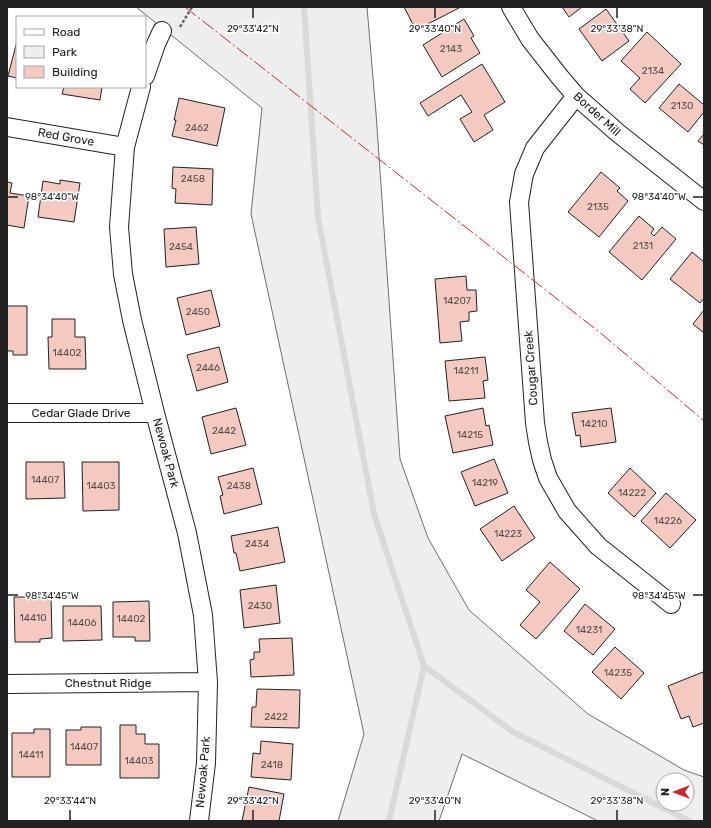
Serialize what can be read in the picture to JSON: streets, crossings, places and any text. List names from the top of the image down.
{
  "streets": {
    "street": [
      "Border Mill",
      "Red Grove",
      "Cougar Creek",
      "Cedar Glade Drive",
      "Newoak Park",
      "Chestnut Ridge"
    ]
  },
  "crossings": [
    ["Border Mill", "Cougar Creek"],
    ["Red Grove", "Newoak Park"],
    ["Cedar Glade Drive", "Newoak Park"],
    ["Newoak Park", "Chestnut Ridge"]
  ],
  "house_numbers": [
    "2143",
    "2134",
    "2130",
    "2462",
    "2458",
    "2135",
    "2131",
    "2454",
    "14207",
    "2450",
    "14402",
    "2446",
    "14211",
    "14210",
    "2442",
    "14215",
    "14407",
    "14219",
    "14403",
    "2438",
    "14222",
    "14226",
    "14223",
    "2434",
    "2430",
    "14410",
    "14402",
    "14406",
    "14231",
    "14235",
    "2422",
    "14407",
    "14411",
    "14403",
    "2418"
  ],
  "legend": ["Road", "Park", "Building"],
  "north": "left",
  "coordinates": [
    "29°33'42\"N",
    "29°33'40\"N",
    "29°33'38\"N",
    "98°34'40\"W",
    "98°34'45\"W",
    "29°33'44\"N"
  ]
}
